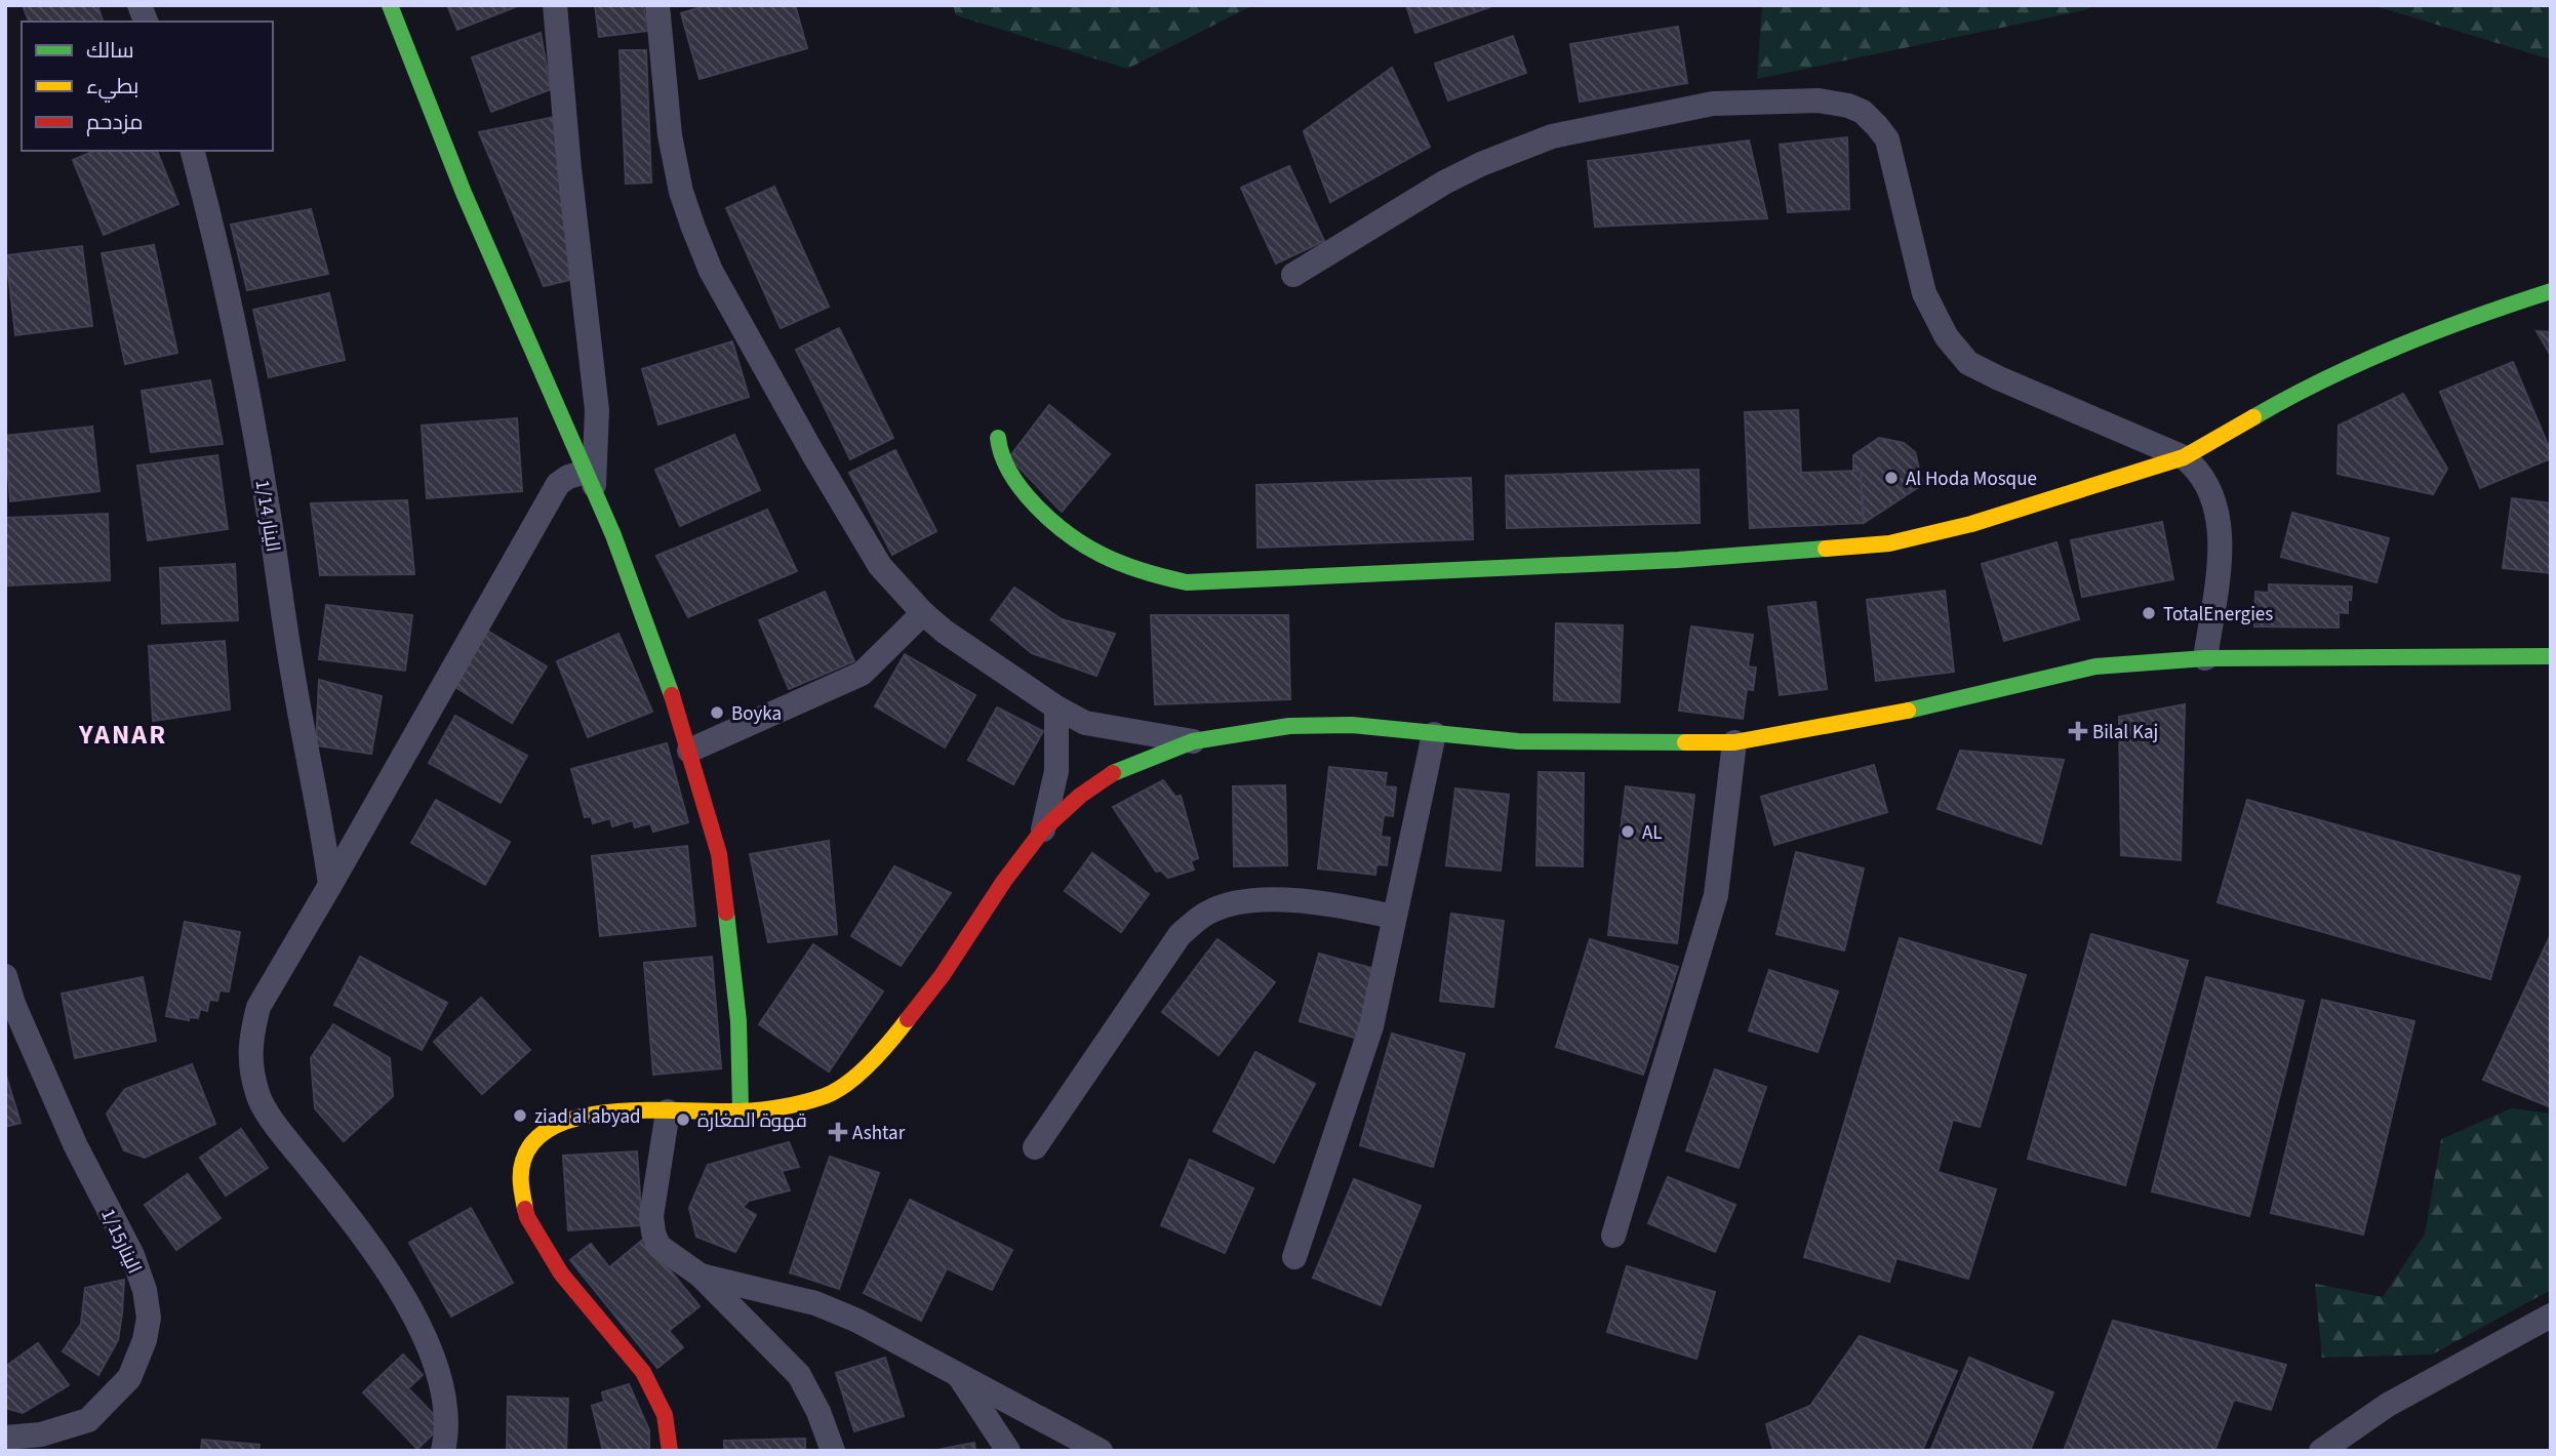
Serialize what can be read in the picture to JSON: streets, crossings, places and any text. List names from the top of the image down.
{
  "streets": {
    "street": ["الينار 1/14", "الينار1/15"]
  },
  "districts": ["YANAR"],
  "places": {
    "other": [
      "Al Hoda Mosque",
      "TotalEnergies",
      "Boyka",
      "AL",
      "ziad al abyad",
      "قهوة المغارة"
    ],
    "health": ["Bilal Kaj", "Ashtar"]
  },
  "legend": ["سالك", "بطيء", "مزدحم"]
}
